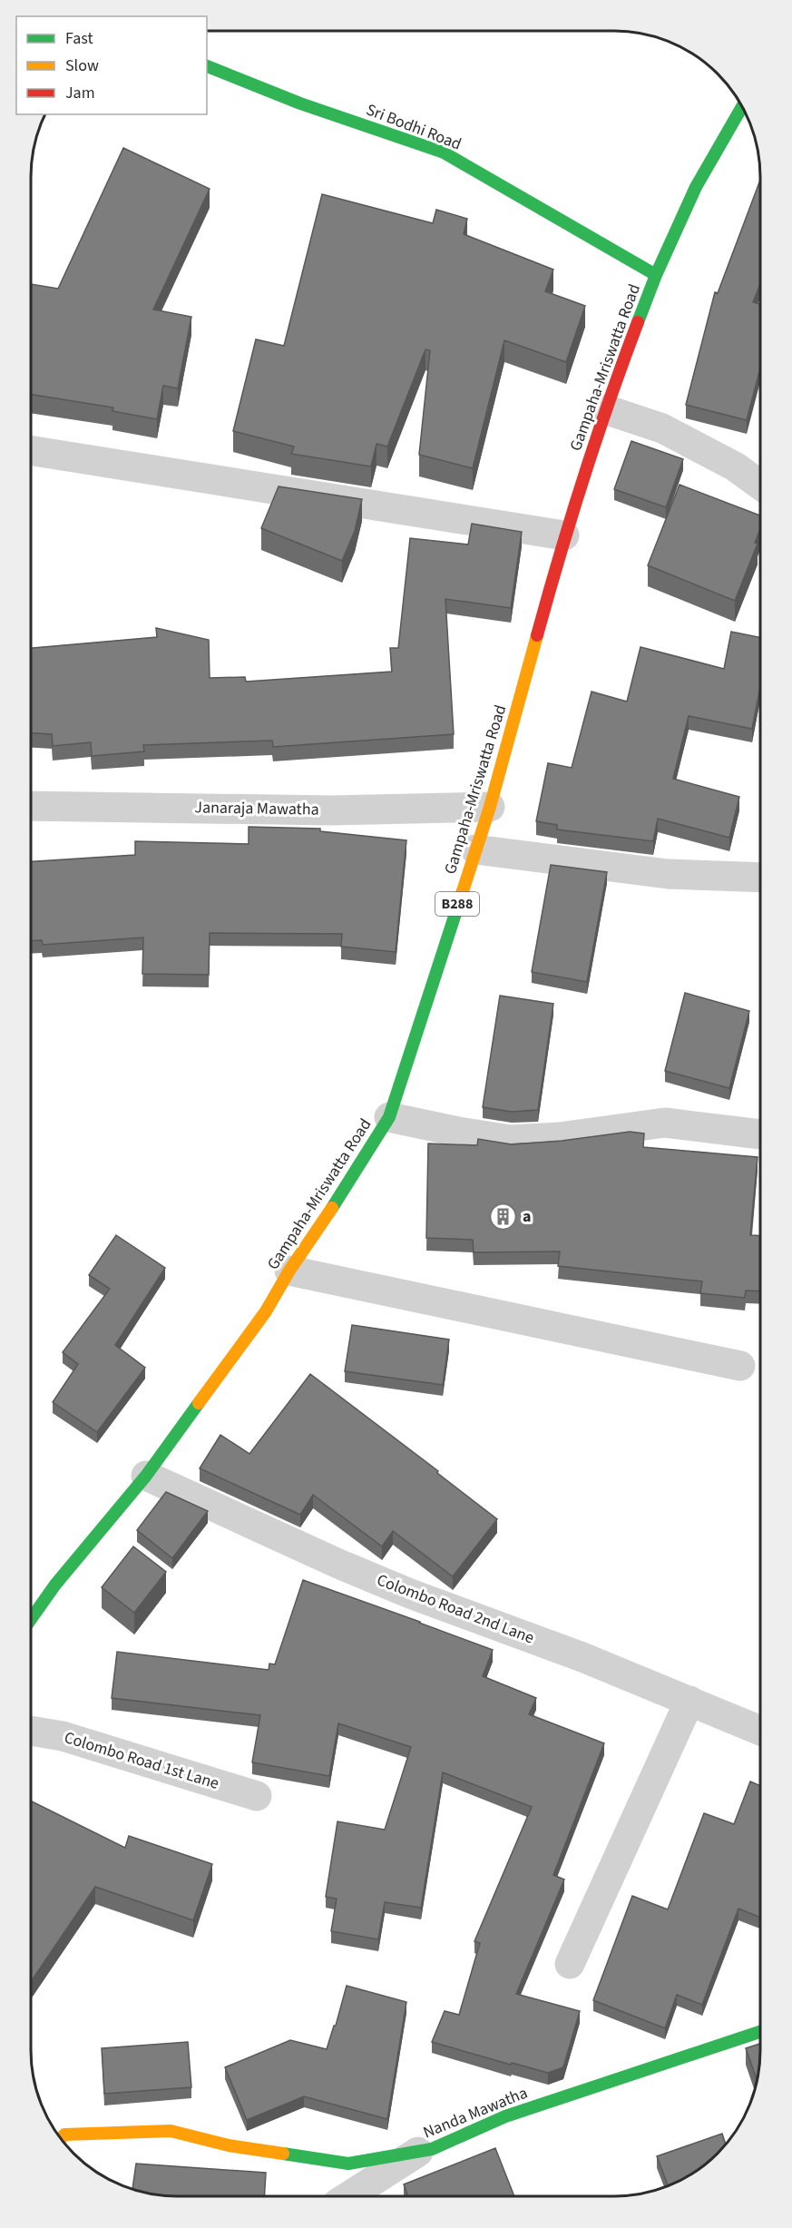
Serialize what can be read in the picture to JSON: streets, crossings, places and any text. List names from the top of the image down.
{
  "streets": {
    "main road": [
      "Sri Bodhi Road",
      "Gampaha-Mriswatta Road",
      "B288",
      "Nanda Mawatha"
    ],
    "street": ["Janaraja Mawatha", "Colombo Road 2nd Lane", "Colombo Road 1st Lane"]
  },
  "crossings": [
    ["Sri Bodhi Road", "Gampaha-Mriswatta Road"],
    ["Gampaha-Mriswatta Road", "Janaraja Mawatha"],
    ["Gampaha-Mriswatta Road", "Colombo Road 2nd Lane"]
  ],
  "places": {
    "building": ["a"]
  },
  "legend": ["Fast", "Slow", "Jam"]
}
